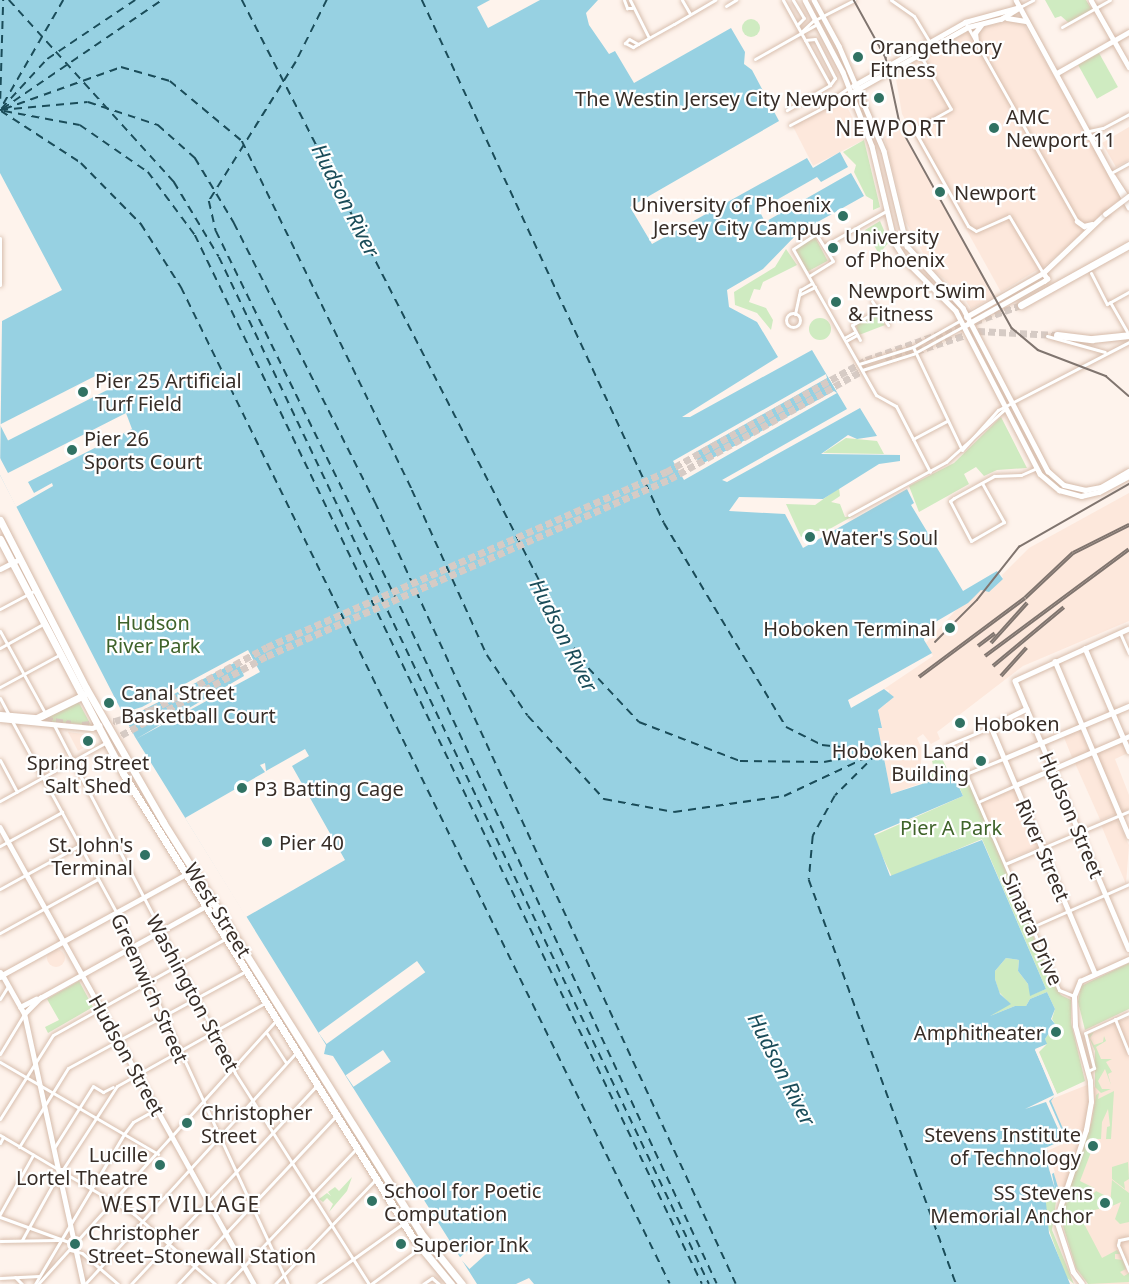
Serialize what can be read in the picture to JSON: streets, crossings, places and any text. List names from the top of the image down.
{
  "streets": {
    "highway": ["West Street"],
    "street": [
      "Hudson Street",
      "River Street",
      "Sinatra Drive",
      "Greenwich Street",
      "Washington Street"
    ]
  },
  "crossings": [
    ["River Street", "Sinatra Drive"]
  ],
  "districts": ["NEWPORT", "WEST VILLAGE"],
  "water": ["Hudson River"],
  "parks": ["Hudson River Park", "Pier A Park"],
  "places": [
    "Orangetheory Fitness",
    "The Westin Jersey City Newport",
    "AMC Newport 11",
    "Newport",
    "University of Phoenix Jersey City Campus",
    "University of Phoenix",
    "Newport Swim & Fitness",
    "Pier 25 Artificial Turf Field",
    "Pier 26 Sports Court",
    "Water's Soul",
    "Hoboken Terminal",
    "Canal Street Basketball Court",
    "Hoboken",
    "Spring Street Salt Shed",
    "Hoboken Land Building",
    "P3 Batting Cage",
    "Pier 40",
    "St. John's Terminal",
    "Amphitheater",
    "Christopher Street",
    "Stevens Institute of Technology",
    "Lucille Lortel Theatre",
    "School for Poetic Computation",
    "SS Stevens Memorial Anchor",
    "Christopher Street–Stonewall Station",
    "Superior Ink"
  ]
}
